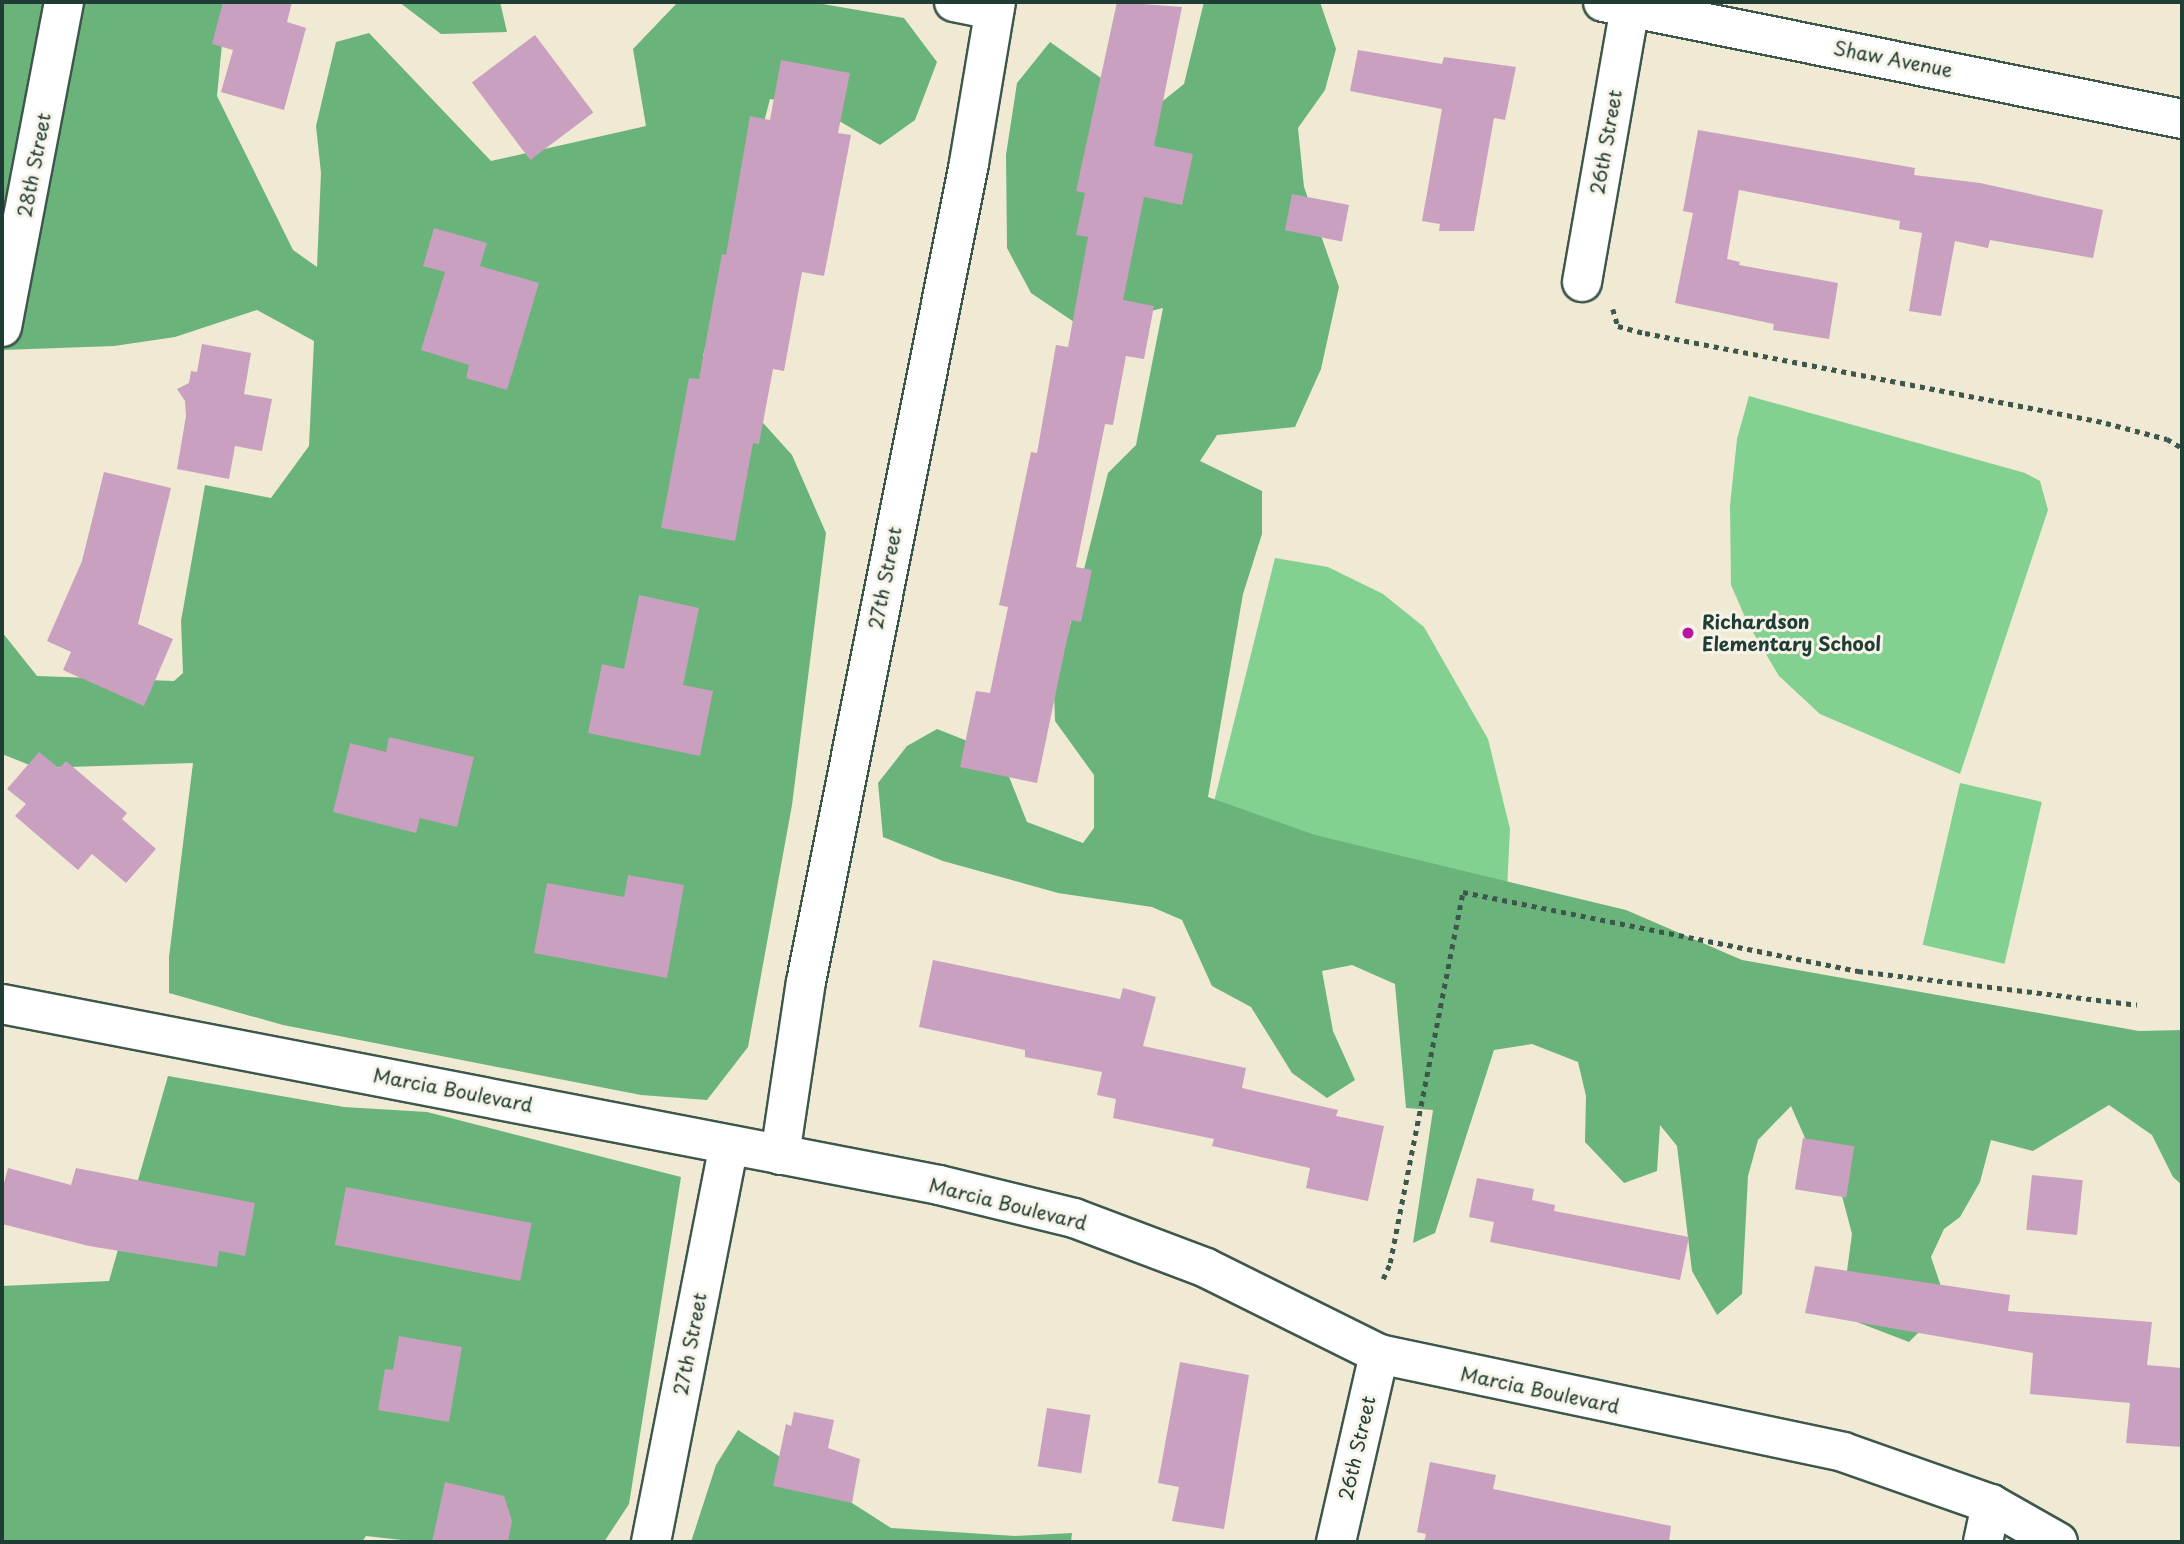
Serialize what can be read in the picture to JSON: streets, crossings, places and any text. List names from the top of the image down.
{
  "streets": {
    "street": [
      "Shaw Avenue",
      "26th Street",
      "28th Street",
      "27th Street",
      "Marcia Boulevard"
    ]
  },
  "crossings": [
    ["Shaw Avenue", "26th Street"],
    ["26th Street", "Marcia Boulevard"],
    ["27th Street", "Marcia Boulevard"]
  ],
  "places": ["Richardson Elementary School"]
}
